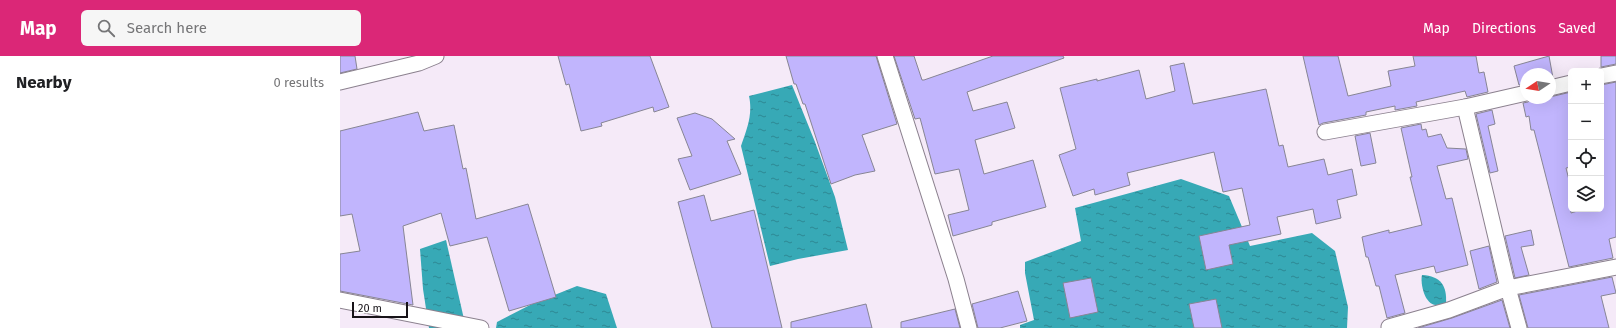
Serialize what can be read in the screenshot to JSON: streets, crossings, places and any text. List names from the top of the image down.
{
  "scale_bar": "20 m",
  "north": "left",
  "page": {
    "header": "Map",
    "search": "Search here",
    "nav": ["Map", "Directions", "Saved"],
    "heading": ["Nearby", "0 results"],
    "map_buttons": ["+", "−"],
    "scale": "20 m"
  }
}
